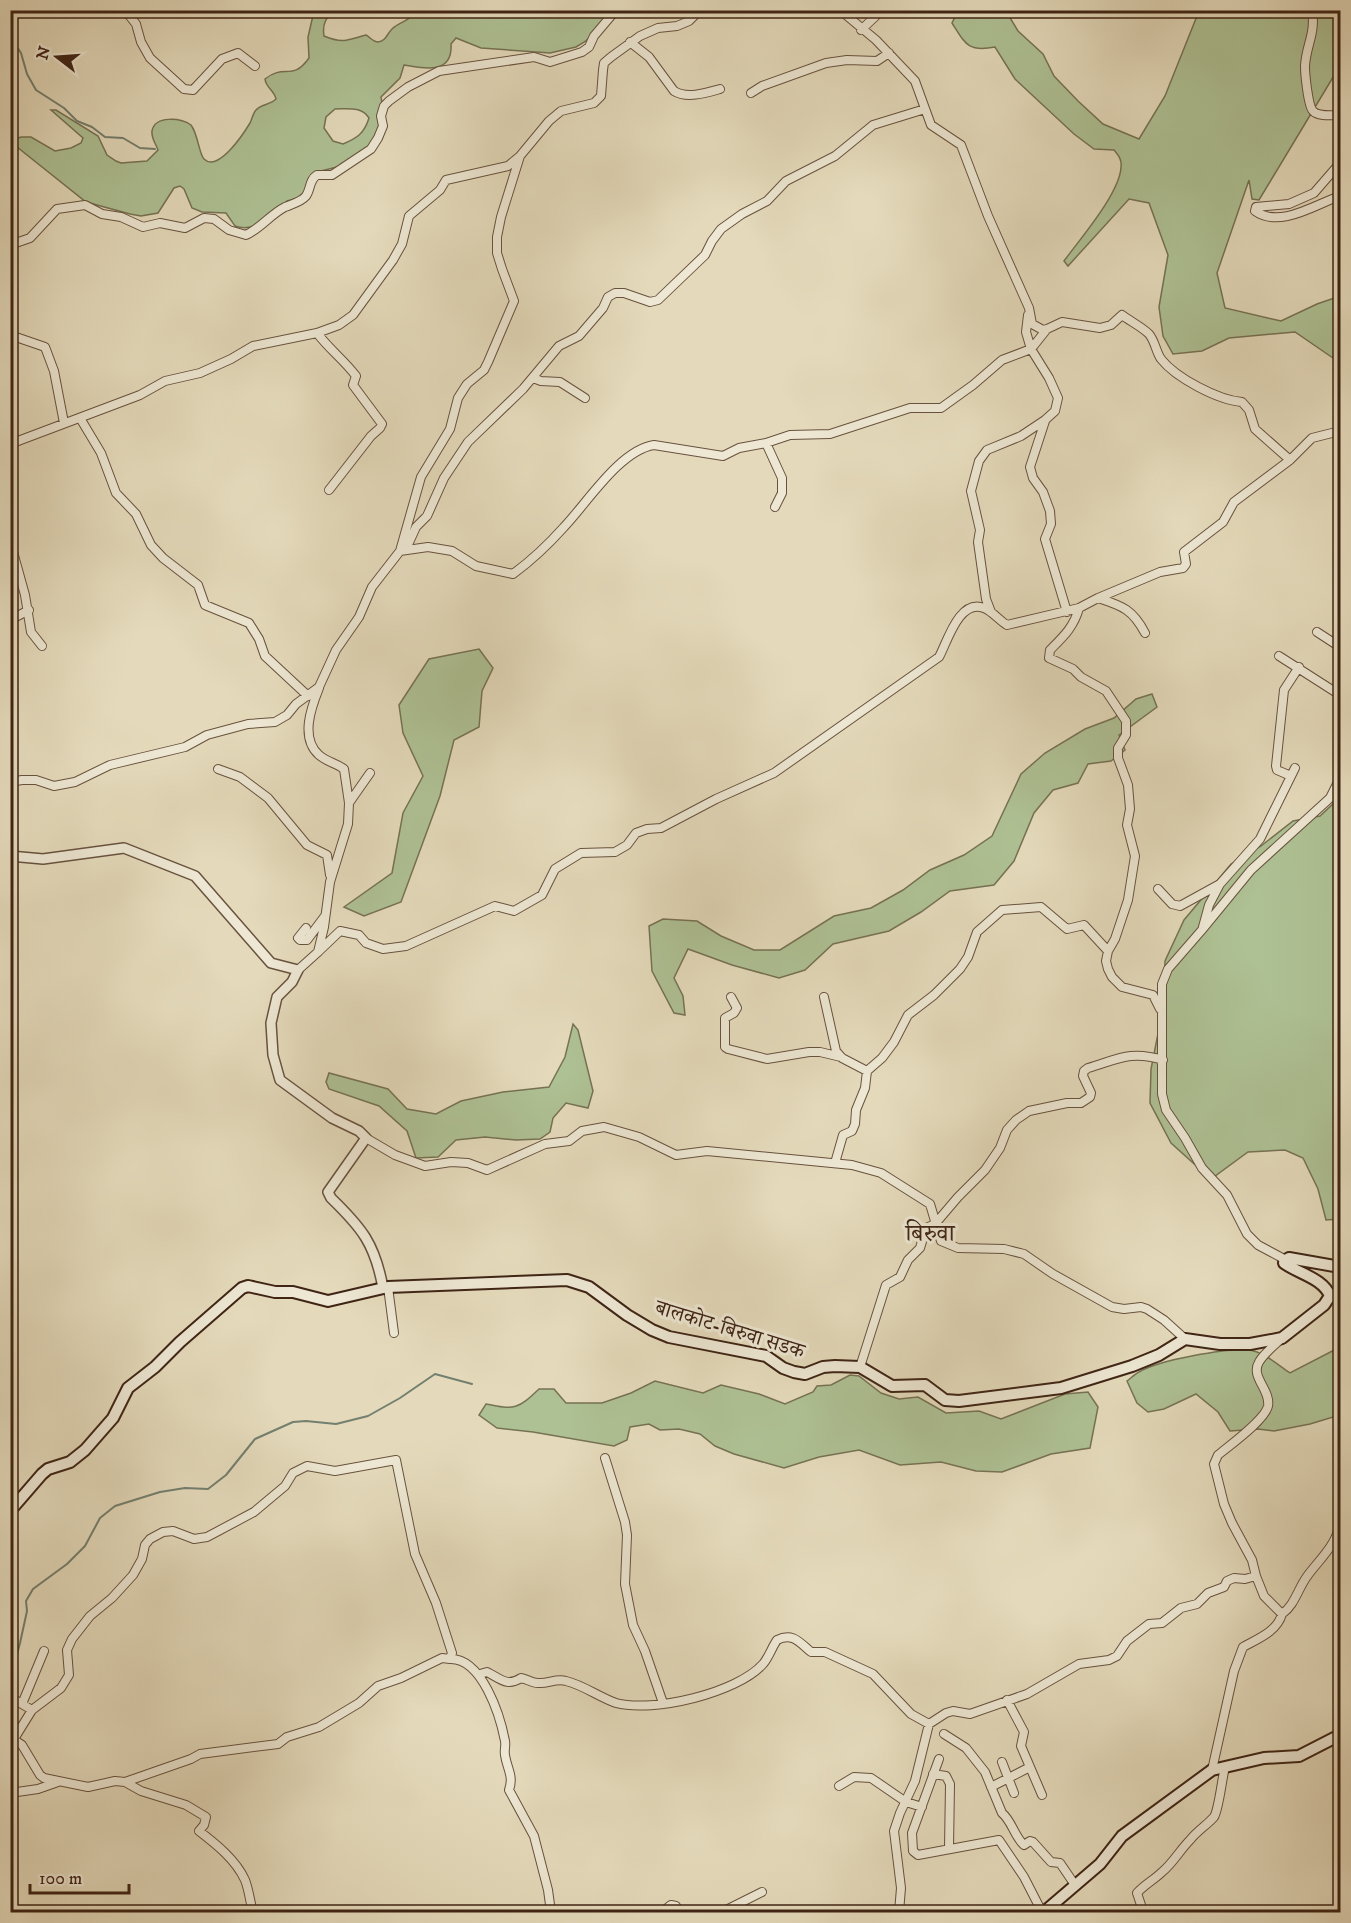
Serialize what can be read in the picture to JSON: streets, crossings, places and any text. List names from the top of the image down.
{
  "streets": {
    "main road": ["बालकोट-बिरुवा सडक"]
  },
  "districts": ["बिरुवा"],
  "scale_bar": "100 m",
  "north": "left"
}
